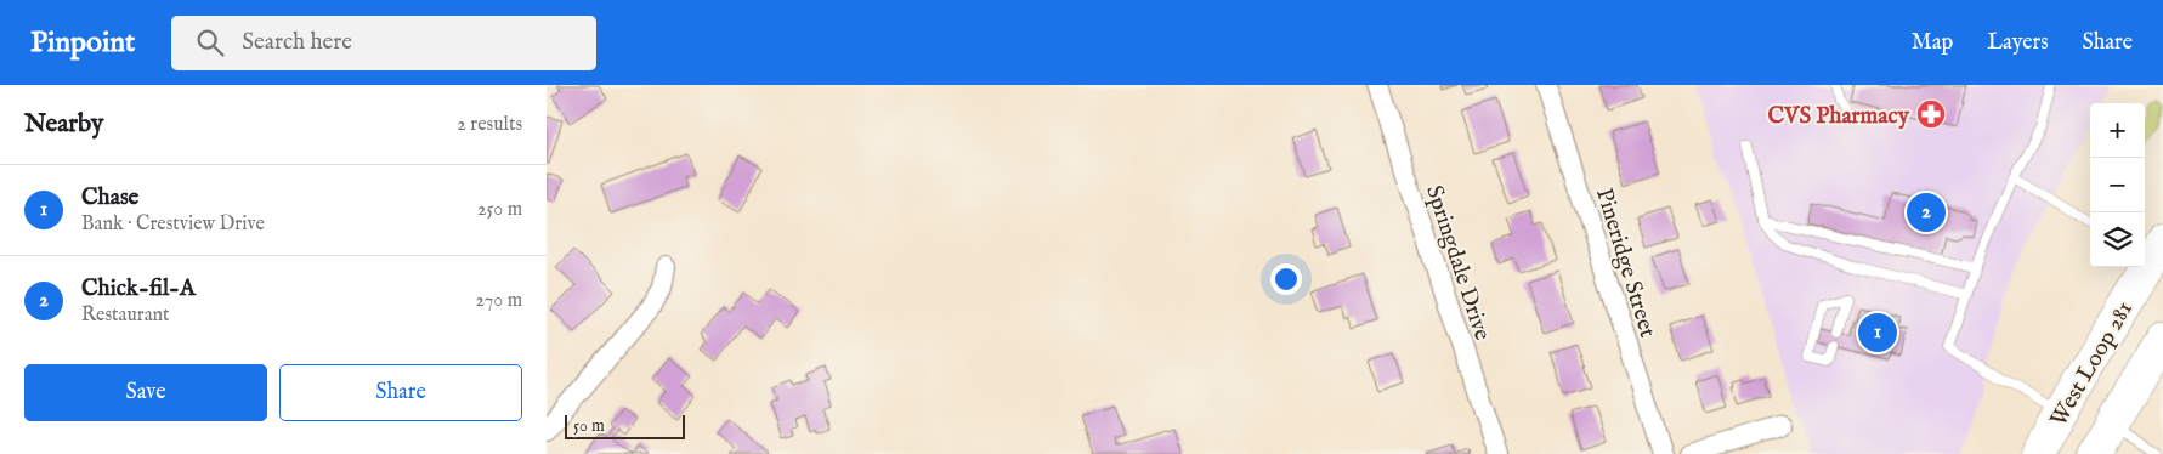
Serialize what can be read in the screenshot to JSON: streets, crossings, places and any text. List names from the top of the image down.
{
  "streets": {
    "highway": ["West Loop 281"],
    "street": ["Springdale Drive", "Pineridge Street"]
  },
  "places": {
    "pharmacy": ["CVS Pharmacy"]
  },
  "scale_bar": "50 m",
  "page": {
    "header": "Pinpoint",
    "search": "Search here",
    "nav": ["Map", "Layers", "Share"],
    "heading": ["Nearby", "2 results"],
    "map_buttons": ["+", "−"],
    "list": [
      {
        "mark": "1",
        "name": "Chase",
        "note": "Bank · Crestview Drive",
        "value": "250 m"
      },
      {
        "mark": "2",
        "name": "Chick-fil-A",
        "note": "Restaurant",
        "value": "270 m"
      }
    ],
    "pins": ["2", "1"],
    "buttons": ["Save", "Share"],
    "scale": "50 m"
  }
}
